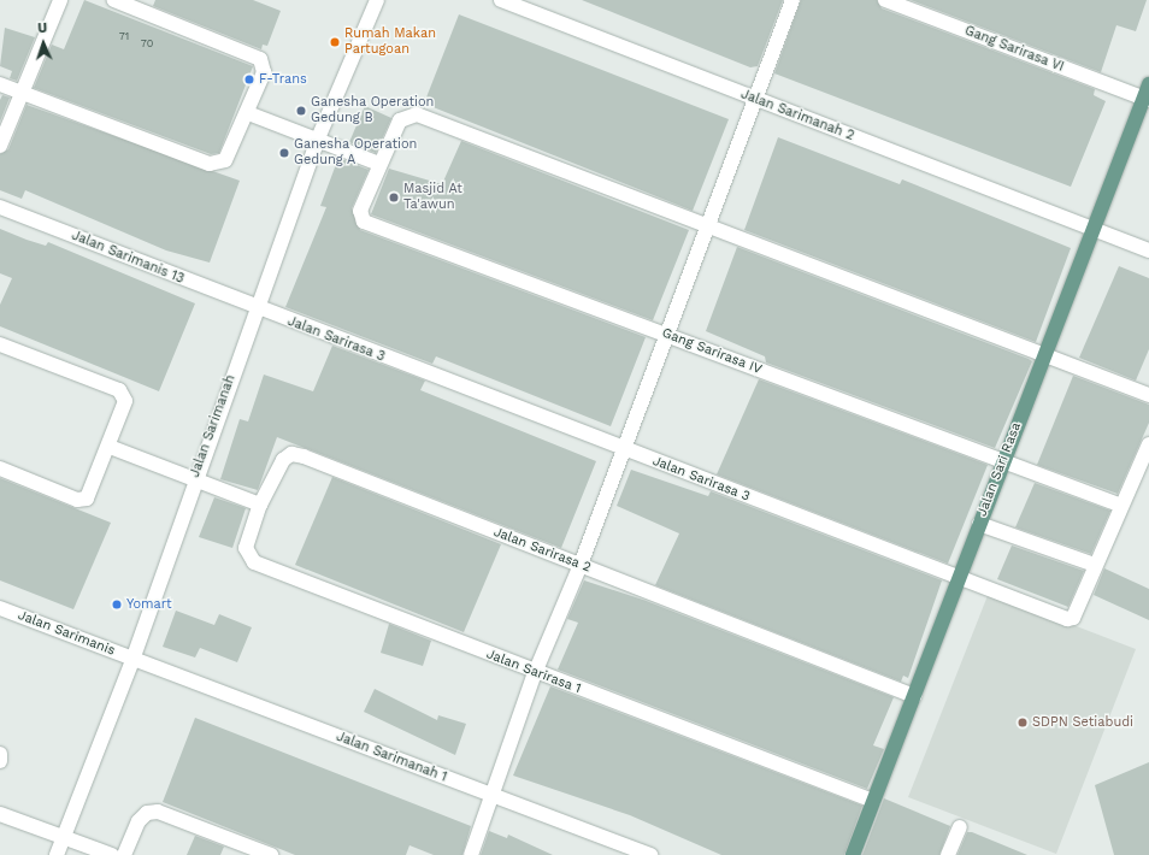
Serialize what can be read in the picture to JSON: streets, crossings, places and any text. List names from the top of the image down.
{
  "streets": {
    "main road": ["Jalan Sari Rasa"],
    "street": [
      "Gang Sarirasa VI",
      "Jalan Sarimanah 2",
      "Jalan Sarimanis 13",
      "Jalan Sarirasa 3",
      "Gang Sarirasa IV",
      "Jalan Sarimanah",
      "Jalan Sarirasa 2",
      "Jalan Sarimanis",
      "Jalan Sarirasa 1",
      "Jalan Sarimanah 1"
    ]
  },
  "crossings": [
    ["Gang Sarirasa VI", "Jalan Sari Rasa"],
    ["Jalan Sarimanah 2", "Jalan Sari Rasa"],
    ["Jalan Sarimanis 13", "Jalan Sarirasa 3"],
    ["Jalan Sarimanis 13", "Jalan Sarimanah"],
    ["Jalan Sarirasa 3", "Gang Sarirasa IV"],
    ["Jalan Sarirasa 3", "Jalan Sarimanah"],
    ["Jalan Sarirasa 3", "Jalan Sari Rasa"],
    ["Gang Sarirasa IV", "Jalan Sari Rasa"],
    ["Jalan Sarimanah", "Jalan Sarimanis"],
    ["Jalan Sarimanah", "Jalan Sarimanah 1"],
    ["Jalan Sari Rasa", "Jalan Sarirasa 2"],
    ["Jalan Sari Rasa", "Jalan Sarirasa 1"],
    ["Jalan Sarirasa 2", "Jalan Sarirasa 1"],
    ["Jalan Sarimanis", "Jalan Sarimanah 1"]
  ],
  "places": [
    "Rumah Makan Partugoan",
    "F-Trans",
    "Ganesha Operation Gedung B",
    "Ganesha Operation Gedung A",
    "Masjid At Ta'awun",
    "Yomart",
    "SDPN Setiabudi"
  ],
  "house_numbers": ["71", "70"],
  "north": "top"
}
